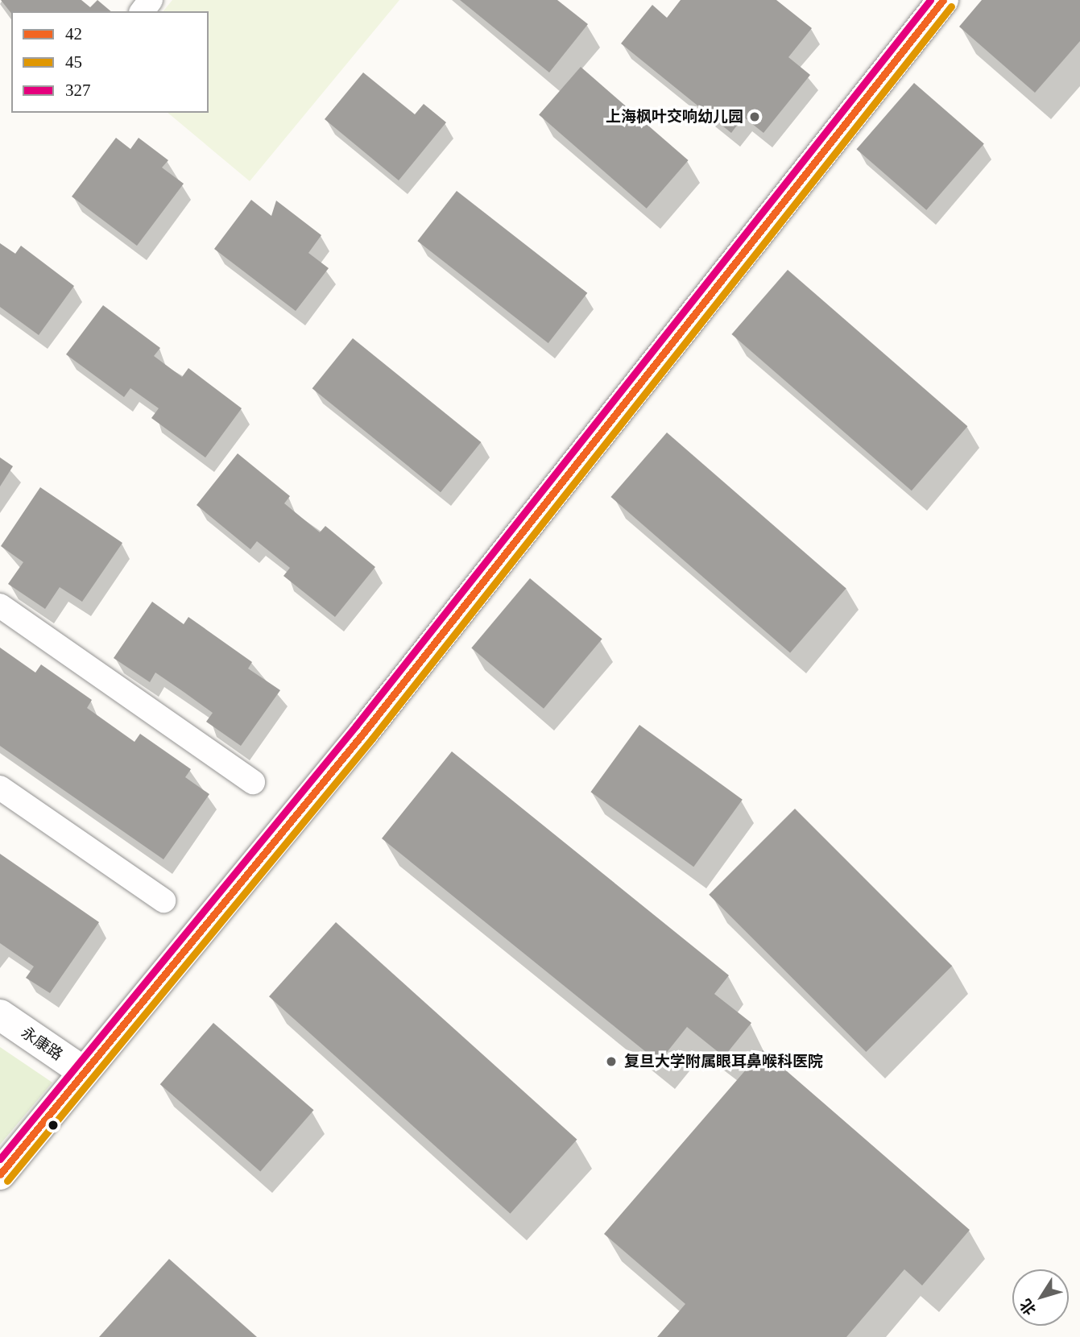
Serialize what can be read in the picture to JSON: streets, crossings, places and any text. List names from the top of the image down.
{
  "streets": {
    "street": ["永康路"]
  },
  "places": ["上海枫叶交响幼儿园", "复旦大学附属眼耳鼻喉科医院"],
  "lines": ["transit line 42", "transit line 327", "transit line 45"],
  "legend": ["42", "45", "327"],
  "north": "bottom left"
}
